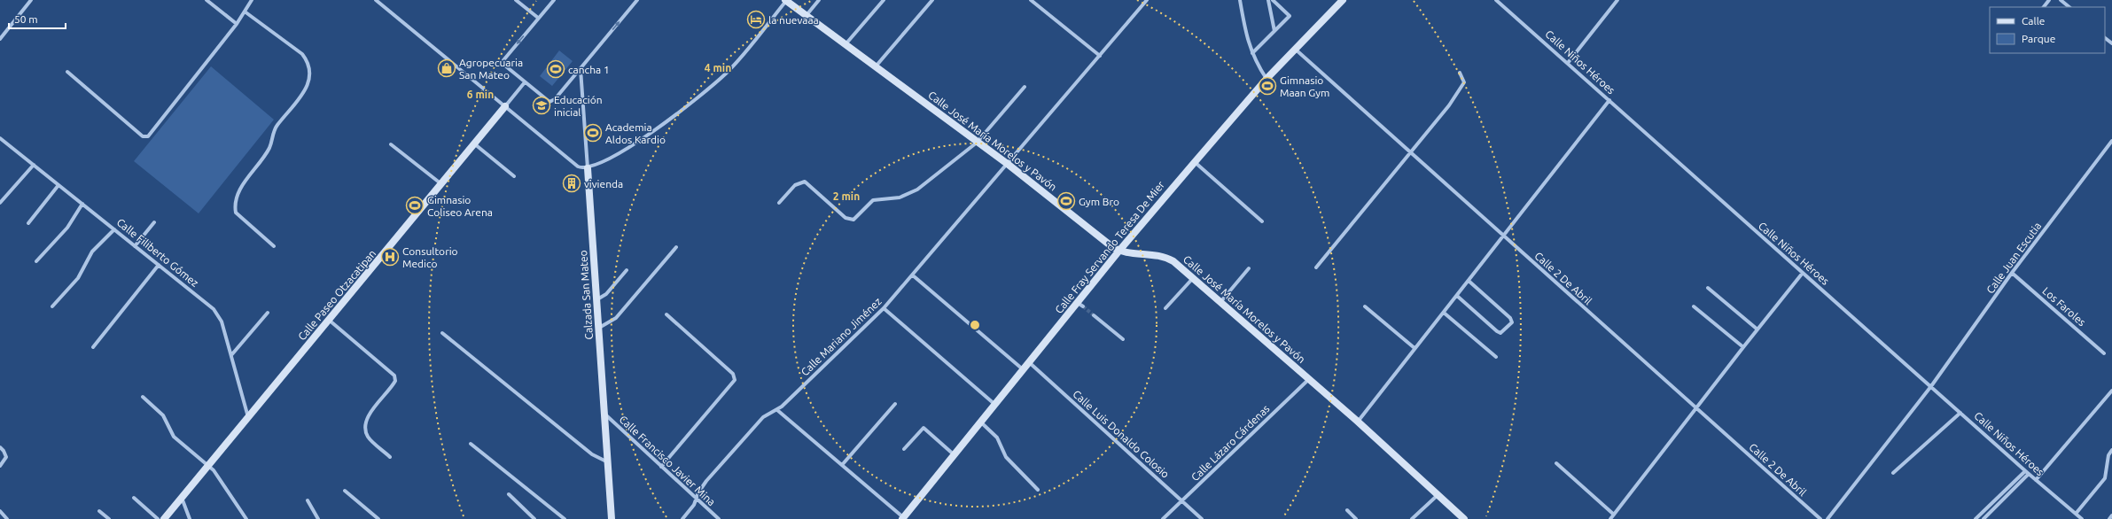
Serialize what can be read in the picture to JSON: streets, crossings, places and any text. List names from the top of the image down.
{
  "streets": {
    "main road": [
      "Calle José María Morelos y Pavón",
      "Calle Fray Servando Teresa De Mier",
      "Calle Paseo Otzacatipan",
      "Calzada San Mateo"
    ],
    "street": [
      "Calle Niños Héroes",
      "Calle Filiberto Gómez",
      "Calle Juan Escutia",
      "Calle 2 De Abril",
      "Los Faroles",
      "Calle Mariano Jiménez",
      "Calle Luis Donaldo Colosio",
      "Calle Lázaro Cárdenas",
      "Calle Francisco Javier Mina"
    ]
  },
  "crossings": [
    ["Calle Niños Héroes", "Calle Juan Escutia"],
    ["Calle José María Morelos y Pavón", "Calle Fray Servando Teresa De Mier"],
    ["Calle José María Morelos y Pavón", "Calle Mariano Jiménez"],
    ["Calle José María Morelos y Pavón", "Calle Lázaro Cárdenas"],
    ["Calle Fray Servando Teresa De Mier", "Calle 2 De Abril"],
    ["Calle Fray Servando Teresa De Mier", "Calle Mariano Jiménez"],
    ["Calle Fray Servando Teresa De Mier", "Calle Luis Donaldo Colosio"],
    ["Calle Filiberto Gómez", "Calle Paseo Otzacatipan"],
    ["Calle Juan Escutia", "Los Faroles"],
    ["Calzada San Mateo", "Calle Francisco Javier Mina"],
    ["Calle Mariano Jiménez", "Calle Francisco Javier Mina"],
    ["Calle Luis Donaldo Colosio", "Calle Lázaro Cárdenas"]
  ],
  "places": {
    "hotel": ["la nuevaaa"],
    "shop": ["Agropecuaria San Mateo"],
    "sports": [
      "cancha 1",
      "Gimnasio Maan Gym",
      "Academia Aldos Kardio",
      "Gym Bro",
      "Gimnasio Coliseo Arena"
    ],
    "school or university": ["Educación inicial"],
    "building": ["vivienda"],
    "hospital": ["Consultorio Medico"]
  },
  "legend": ["Calle", "Parque"],
  "scale_bar": "50 m",
  "rings": ["4 min", "6 min", "2 min"]
}
